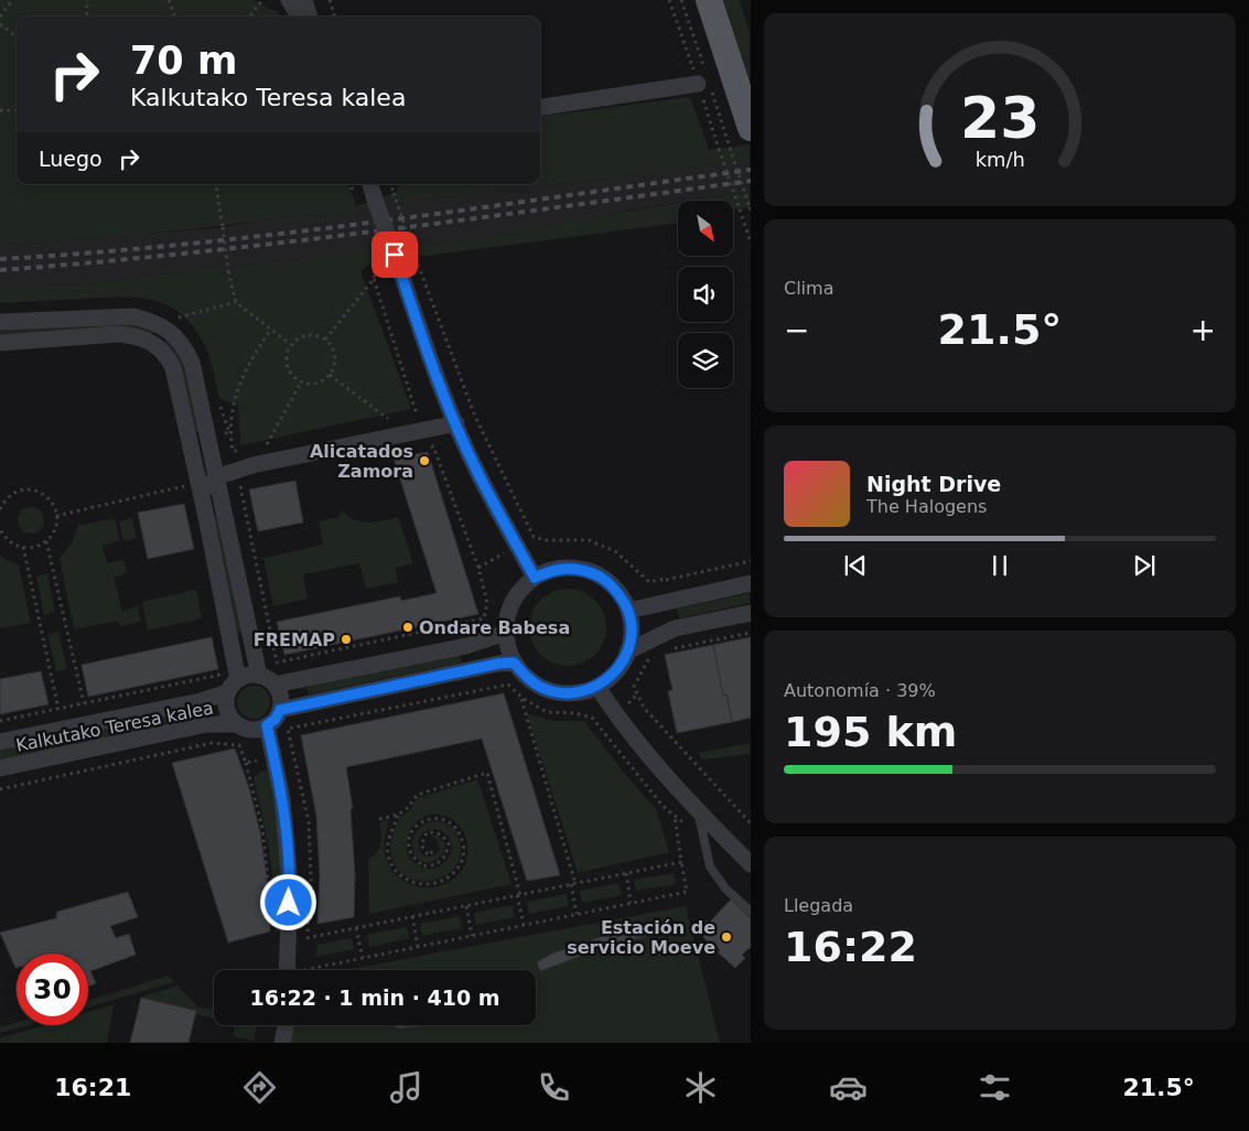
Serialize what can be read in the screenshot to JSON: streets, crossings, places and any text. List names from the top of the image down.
{
  "streets": {
    "street": ["Kalkutako Teresa kalea"]
  },
  "places": [
    "Alicatados Zamora",
    "Ondare Babesa",
    "FREMAP",
    "Estación de servicio Moeve"
  ],
  "north": "bottom right",
  "page": {
    "turn": ["70 m", "Kalkutako Teresa kalea"],
    "then": "Luego",
    "tile": [
      "Clima",
      ["Autonomía · 39%", "195 km"],
      ["Llegada", "16:22"]
    ],
    "heat": ["−", "21.5°", "+"],
    "song": ["Night Drive", "The Halogens"],
    "limit": "30",
    "trip": "16:22 · 1 min · 410 m",
    "tabs": ["16:21", "21.5°"],
    "gauge": ["23", "km/h"]
  }
}
